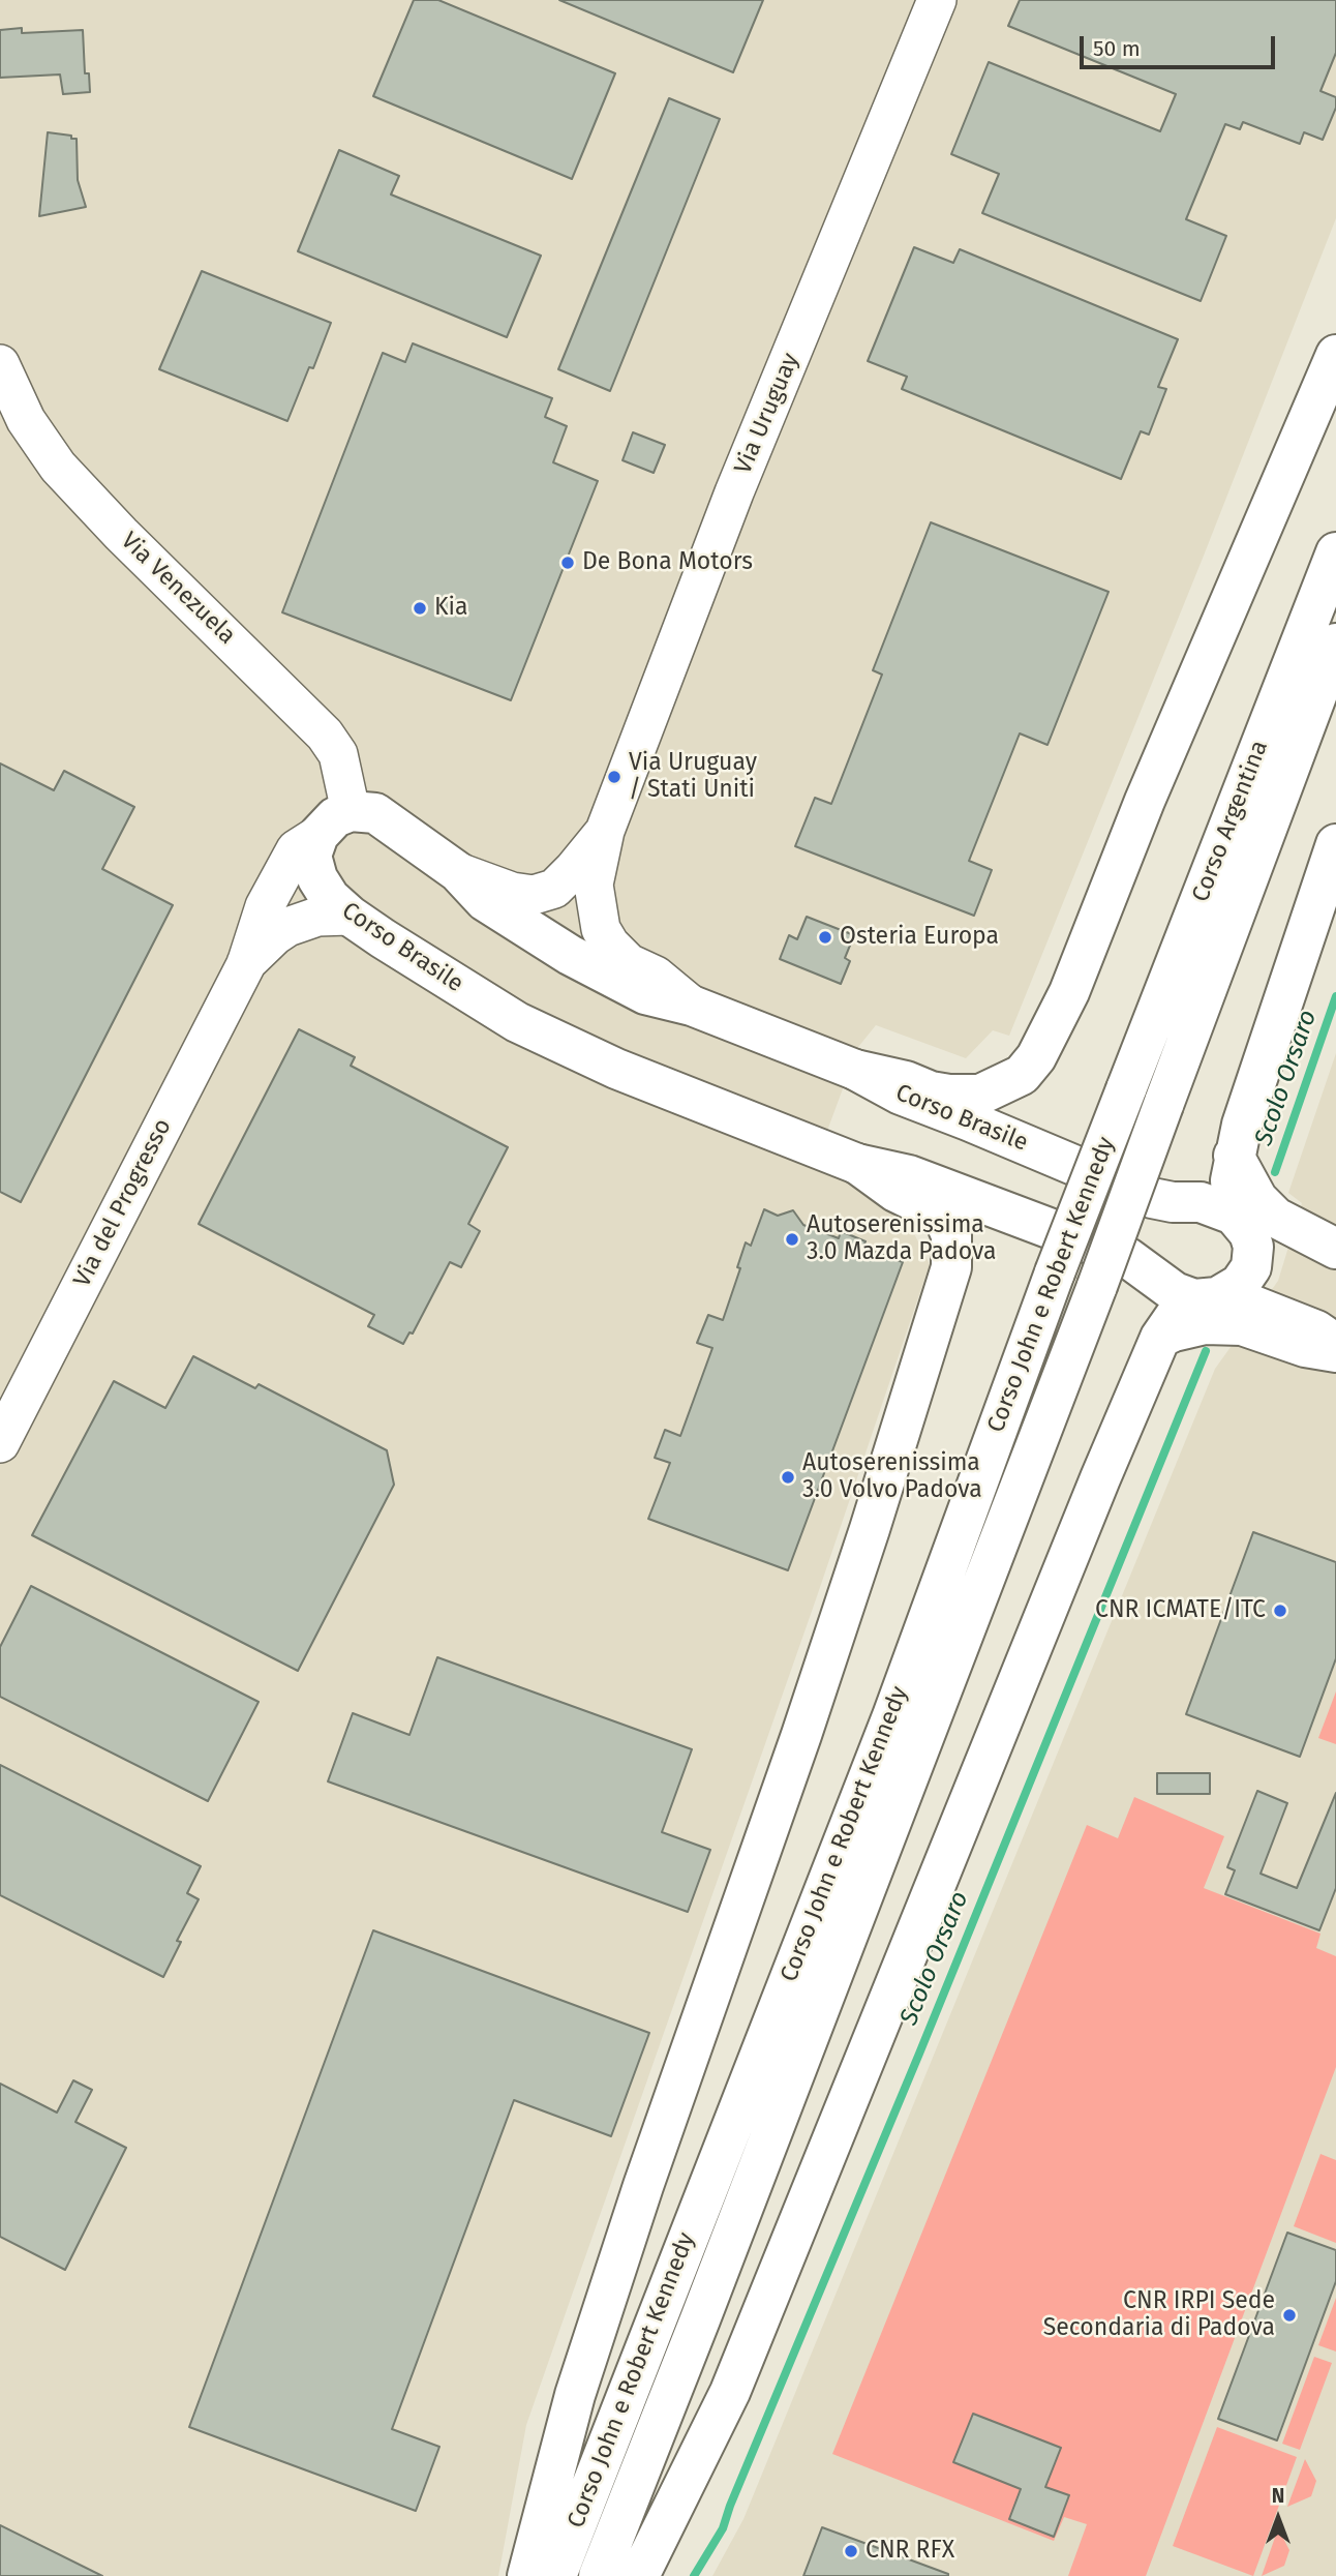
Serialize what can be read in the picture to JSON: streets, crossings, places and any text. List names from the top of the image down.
{
  "streets": {
    "main road": ["Corso Argentina", "Corso Brasile", "Corso John e Robert Kennedy"],
    "street": ["Via Uruguay", "Via Venezuela", "Via del Progresso"]
  },
  "crossings": [
    ["Via Uruguay", "Corso Brasile"],
    ["Via Venezuela", "Corso Brasile"],
    ["Corso Argentina", "Corso John e Robert Kennedy"],
    ["Corso Brasile", "Via del Progresso"]
  ],
  "water": ["Scolo Orsaro"],
  "places": [
    "De Bona Motors",
    "Kia",
    "Via Uruguay / Stati Uniti",
    "Osteria Europa",
    "Autoserenissima 3.0 Mazda Padova",
    "Autoserenissima 3.0 Volvo Padova",
    "CNR ICMATE/ITC",
    "CNR IRPI Sede Secondaria di Padova",
    "CNR RFX"
  ],
  "scale_bar": "50 m",
  "north": "top"
}
